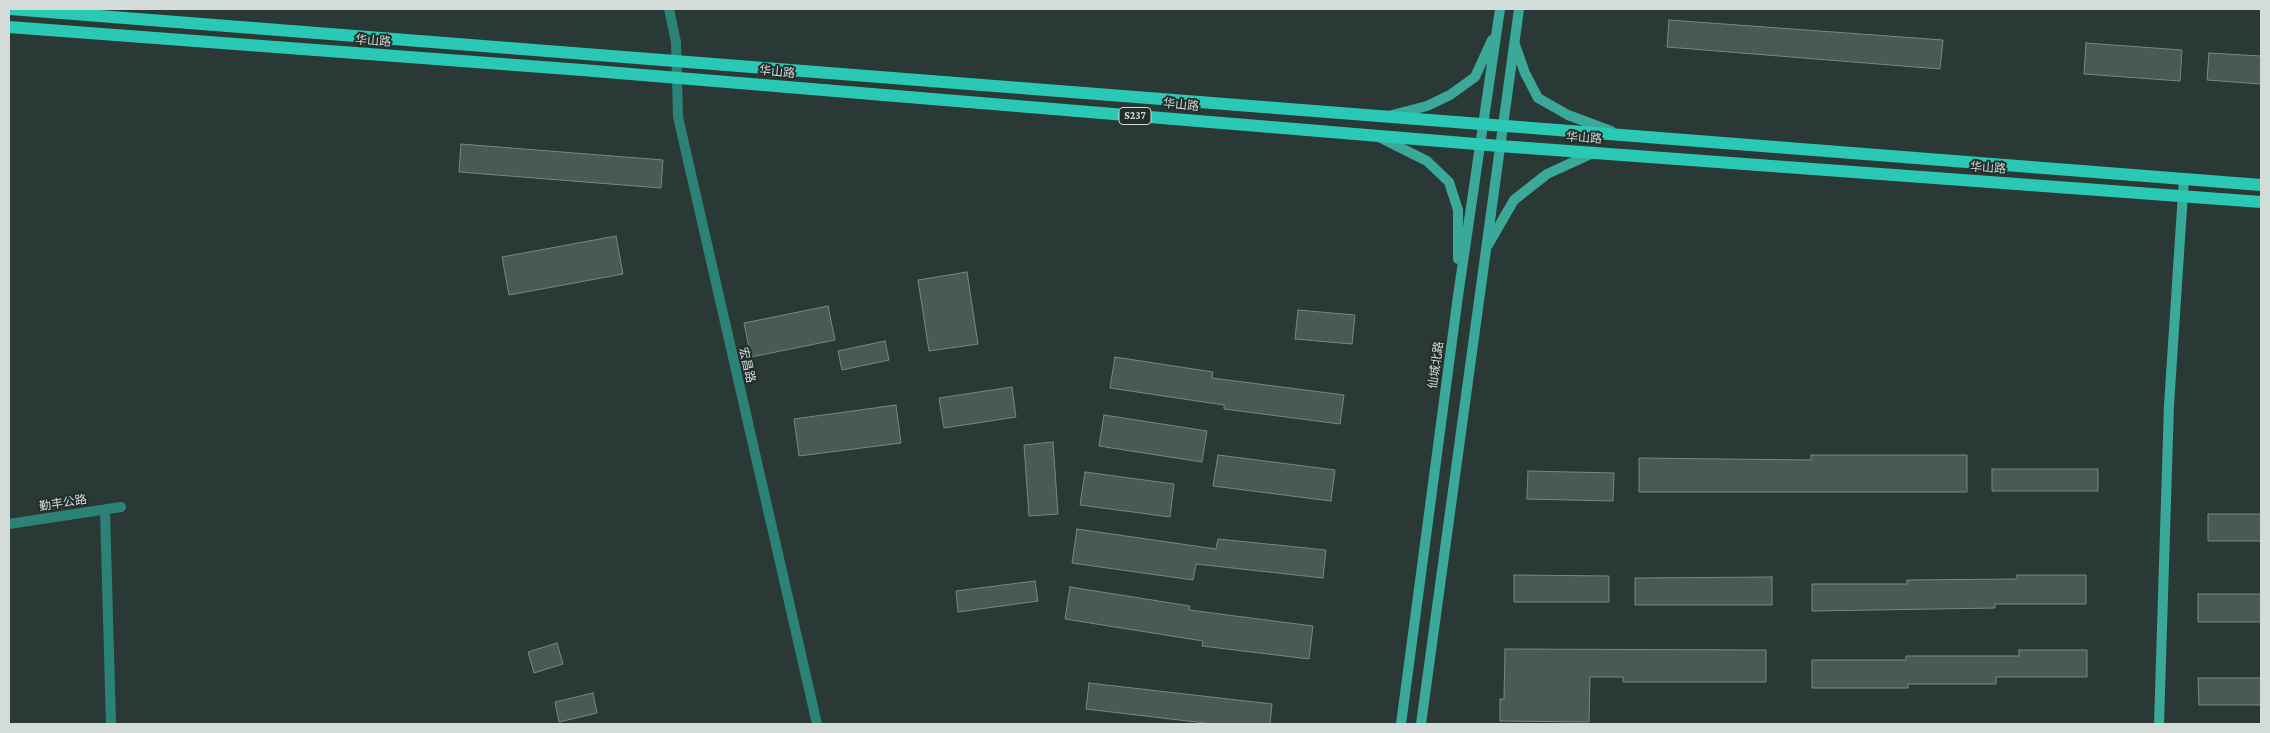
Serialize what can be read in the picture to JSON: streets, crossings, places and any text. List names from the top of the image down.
{
  "streets": {
    "main road": ["华山路", "S237", "仙城北路"],
    "street": ["宏昌路", "勤丰公路"]
  },
  "crossings": [
    ["华山路", "宏昌路"],
    ["华山路", "仙城北路"],
    ["S237", "宏昌路"],
    ["S237", "仙城北路"]
  ]
}
